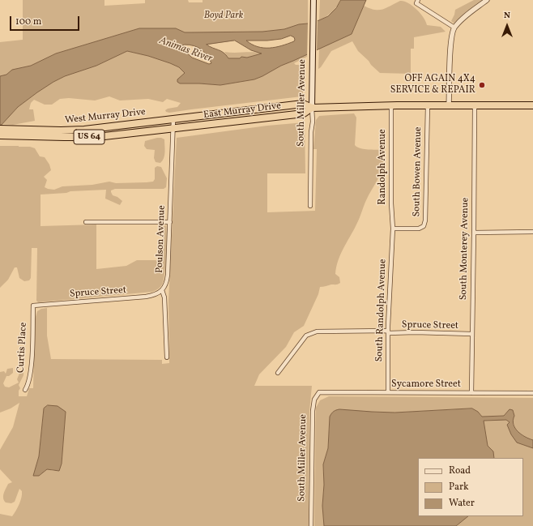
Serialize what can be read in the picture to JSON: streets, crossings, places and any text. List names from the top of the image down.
{
  "streets": {
    "highway": ["East Murray Drive", "West Murray Drive", "US 64"],
    "main road": ["South Miller Avenue"],
    "street": [
      "Randolph Avenue",
      "South Bowen Avenue",
      "Poulson Avenue",
      "South Monterey Avenue",
      "Spruce Street",
      "South Randolph Avenue",
      "Curtis Place",
      "Sycamore Street"
    ]
  },
  "crossings": [
    ["South Miller Avenue", "East Murray Drive"],
    ["South Miller Avenue", "Sycamore Street"],
    ["East Murray Drive", "West Murray Drive"],
    ["East Murray Drive", "Randolph Avenue"],
    ["East Murray Drive", "South Bowen Avenue"],
    ["East Murray Drive", "Poulson Avenue"],
    ["East Murray Drive", "South Monterey Avenue"],
    ["West Murray Drive", "Poulson Avenue"],
    ["Randolph Avenue", "South Bowen Avenue"],
    ["Randolph Avenue", "South Randolph Avenue"],
    ["South Bowen Avenue", "South Randolph Avenue"],
    ["Poulson Avenue", "Spruce Street"],
    ["South Monterey Avenue", "Spruce Street"],
    ["South Monterey Avenue", "Sycamore Street"],
    ["Spruce Street", "South Randolph Avenue"],
    ["Spruce Street", "Curtis Place"],
    ["South Randolph Avenue", "Sycamore Street"]
  ],
  "water": ["Animas River"],
  "parks": ["Boyd Park"],
  "places": ["OFF AGAIN 4X4 SERVICE & REPAIR"],
  "legend": ["Road", "Park", "Water"],
  "scale_bar": "100 m",
  "north": "top"
}
